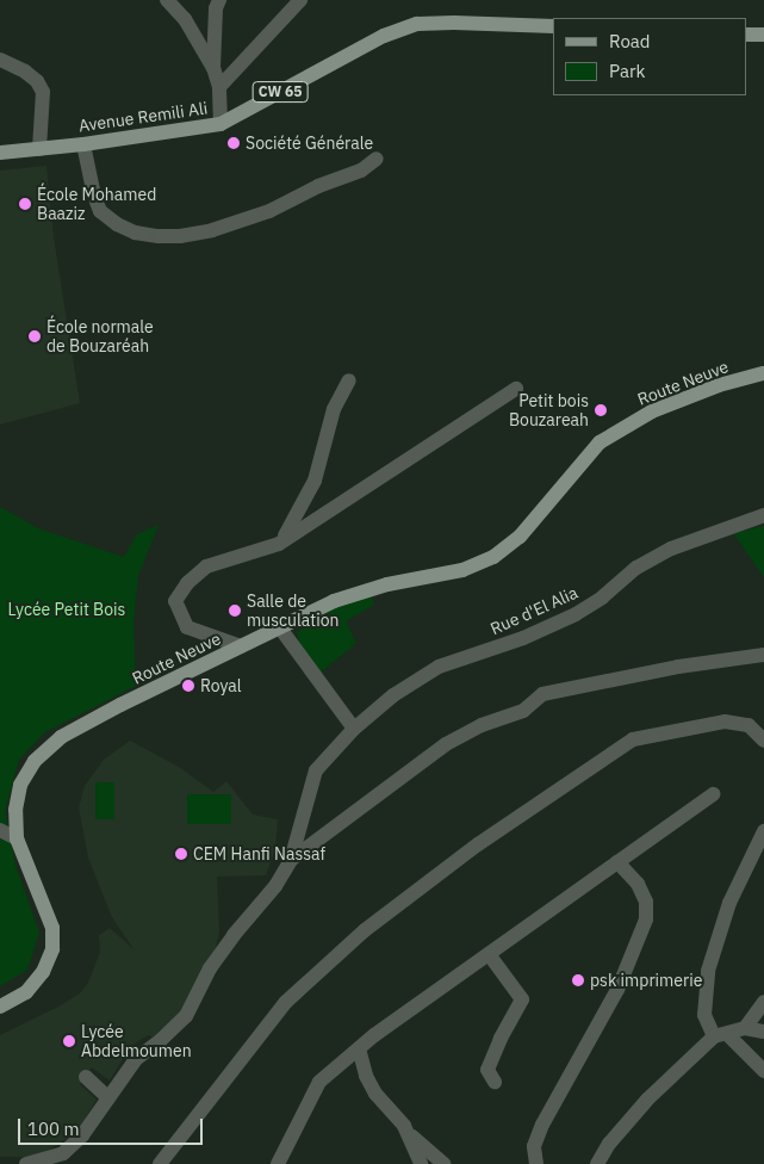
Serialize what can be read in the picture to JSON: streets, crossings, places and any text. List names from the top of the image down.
{
  "streets": {
    "main road": ["CW 65", "Avenue Remili Ali", "Route Neuve"],
    "street": ["Rue d'El Alia"]
  },
  "parks": ["Lycée Petit Bois"],
  "places": [
    "Société Générale",
    "École Mohamed Baaziz",
    "École normale de Bouzaréah",
    "Petit bois Bouzareah",
    "Salle de musculation",
    "Royal",
    "CEM Hanfi Nassaf",
    "psk imprimerie",
    "Lycée Abdelmoumen"
  ],
  "legend": ["Road", "Park"],
  "scale_bar": "100 m"
}
